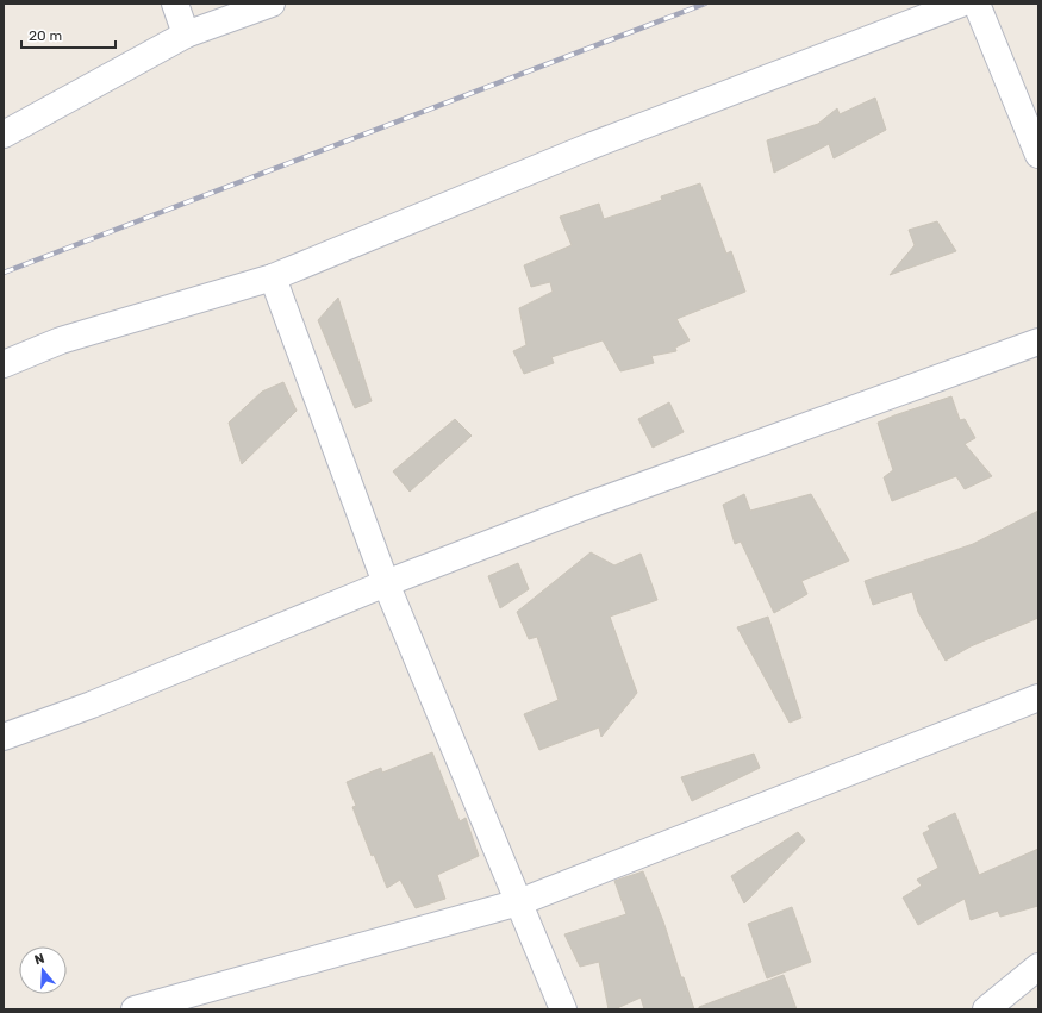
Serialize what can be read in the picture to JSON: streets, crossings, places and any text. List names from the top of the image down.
{
  "scale_bar": "20 m",
  "north": "top"
}
